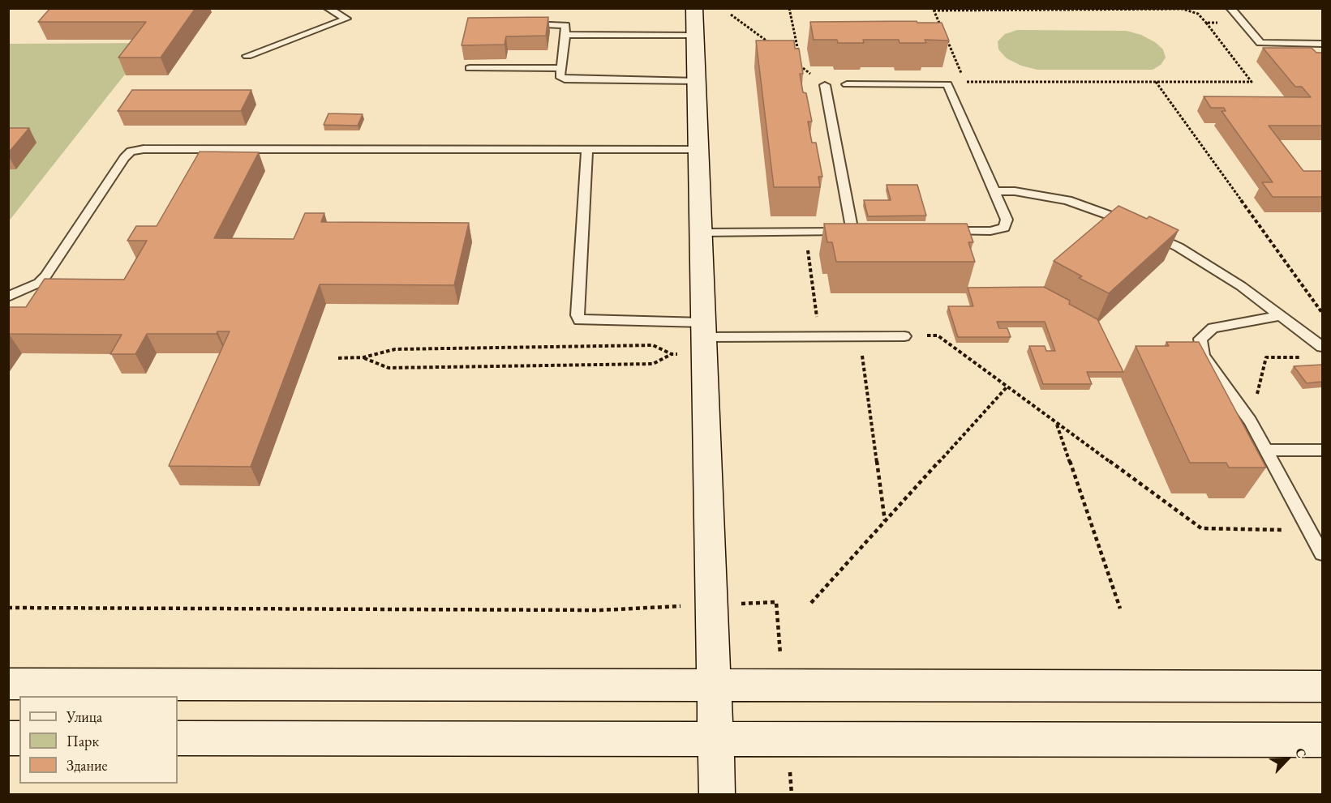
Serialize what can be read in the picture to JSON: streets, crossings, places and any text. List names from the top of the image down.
{
  "legend": ["Улица", "Парк", "Здание"],
  "north": "top right"
}
